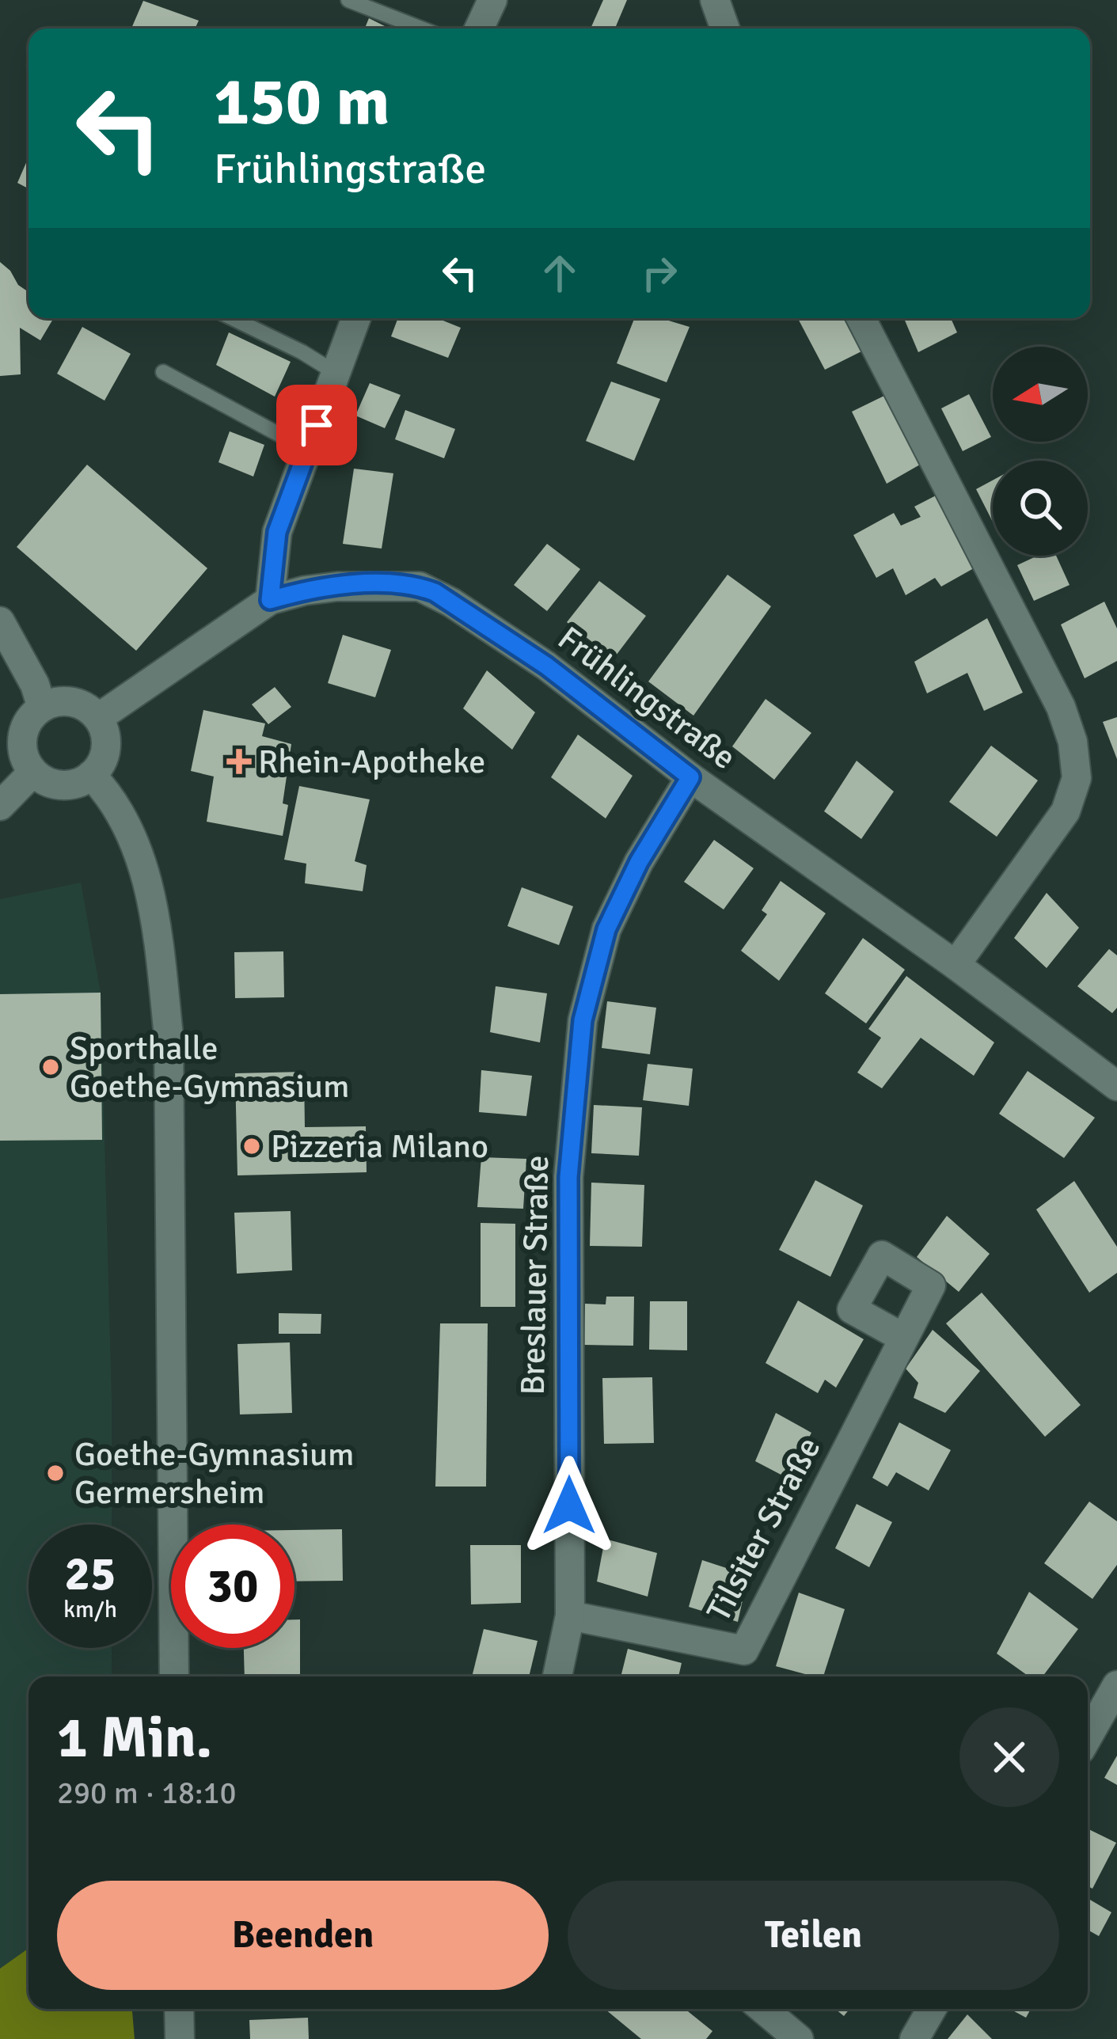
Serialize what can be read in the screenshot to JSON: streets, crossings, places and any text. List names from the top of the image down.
{
  "streets": {
    "street": ["Frühlingstraße", "Breslauer Straße", "Tilsiter Straße"]
  },
  "crossings": [
    ["Frühlingstraße", "Breslauer Straße"],
    ["Breslauer Straße", "Tilsiter Straße"]
  ],
  "places": {
    "health": ["Rhein-Apotheke"],
    "other": ["Sporthalle Goethe-Gymnasium", "Pizzeria Milano", "Goethe-Gymnasium Germersheim"]
  },
  "north": "left",
  "page": {
    "turn": ["150 m", "Frühlingstraße"],
    "speed": "25 km/h",
    "limit": "30",
    "heading": ["1 Min.", "290 m · 18:10"],
    "buttons": ["Beenden", "Teilen"]
  }
}
